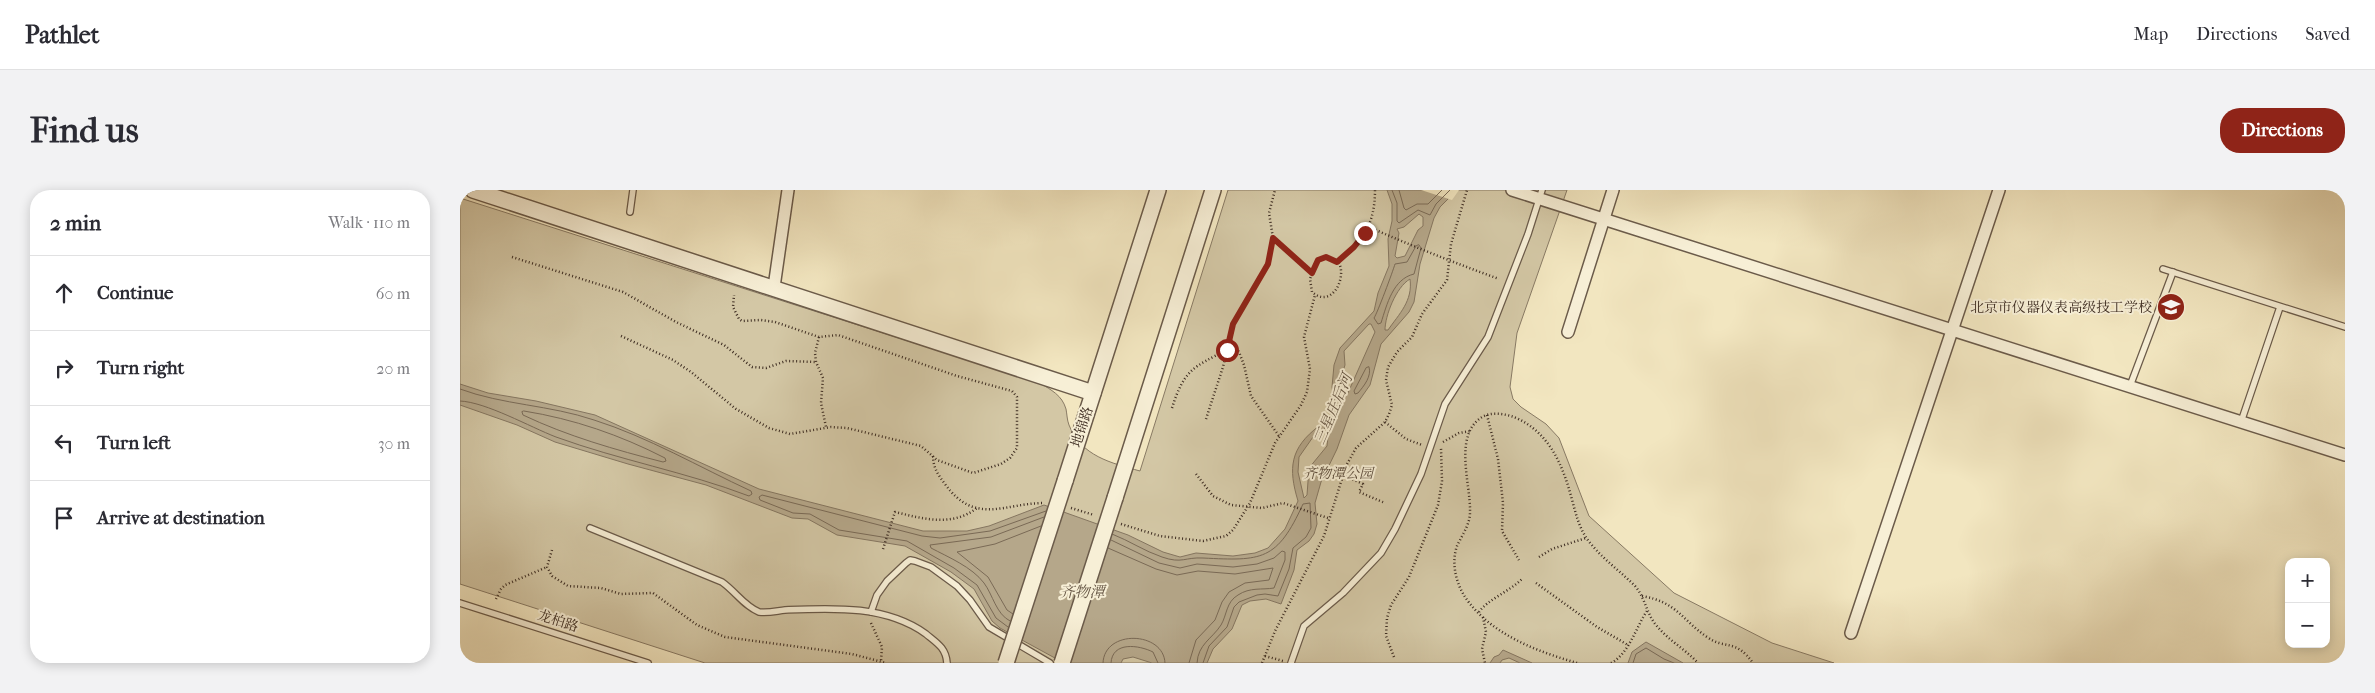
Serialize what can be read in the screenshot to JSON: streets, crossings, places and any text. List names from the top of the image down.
{
  "streets": {
    "street": ["地锦路"],
    "lane": ["龙柏路"]
  },
  "water": ["三星庄后河", "齐物潭"],
  "parks": ["齐物潭公园"],
  "places": {
    "school or university": ["北京市仪器仪表高级技工学校"]
  },
  "page": {
    "header": "Pathlet",
    "nav": ["Map", "Directions", "Saved"],
    "buttons": "Directions",
    "title": "Find us",
    "heading": ["2 min", "Walk · 110 m"],
    "list": [
      ["Continue", "60 m"],
      ["Turn right", "20 m"],
      ["Turn left", "30 m"],
      "Arrive at destination"
    ],
    "map_buttons": ["+", "−"]
  }
}
